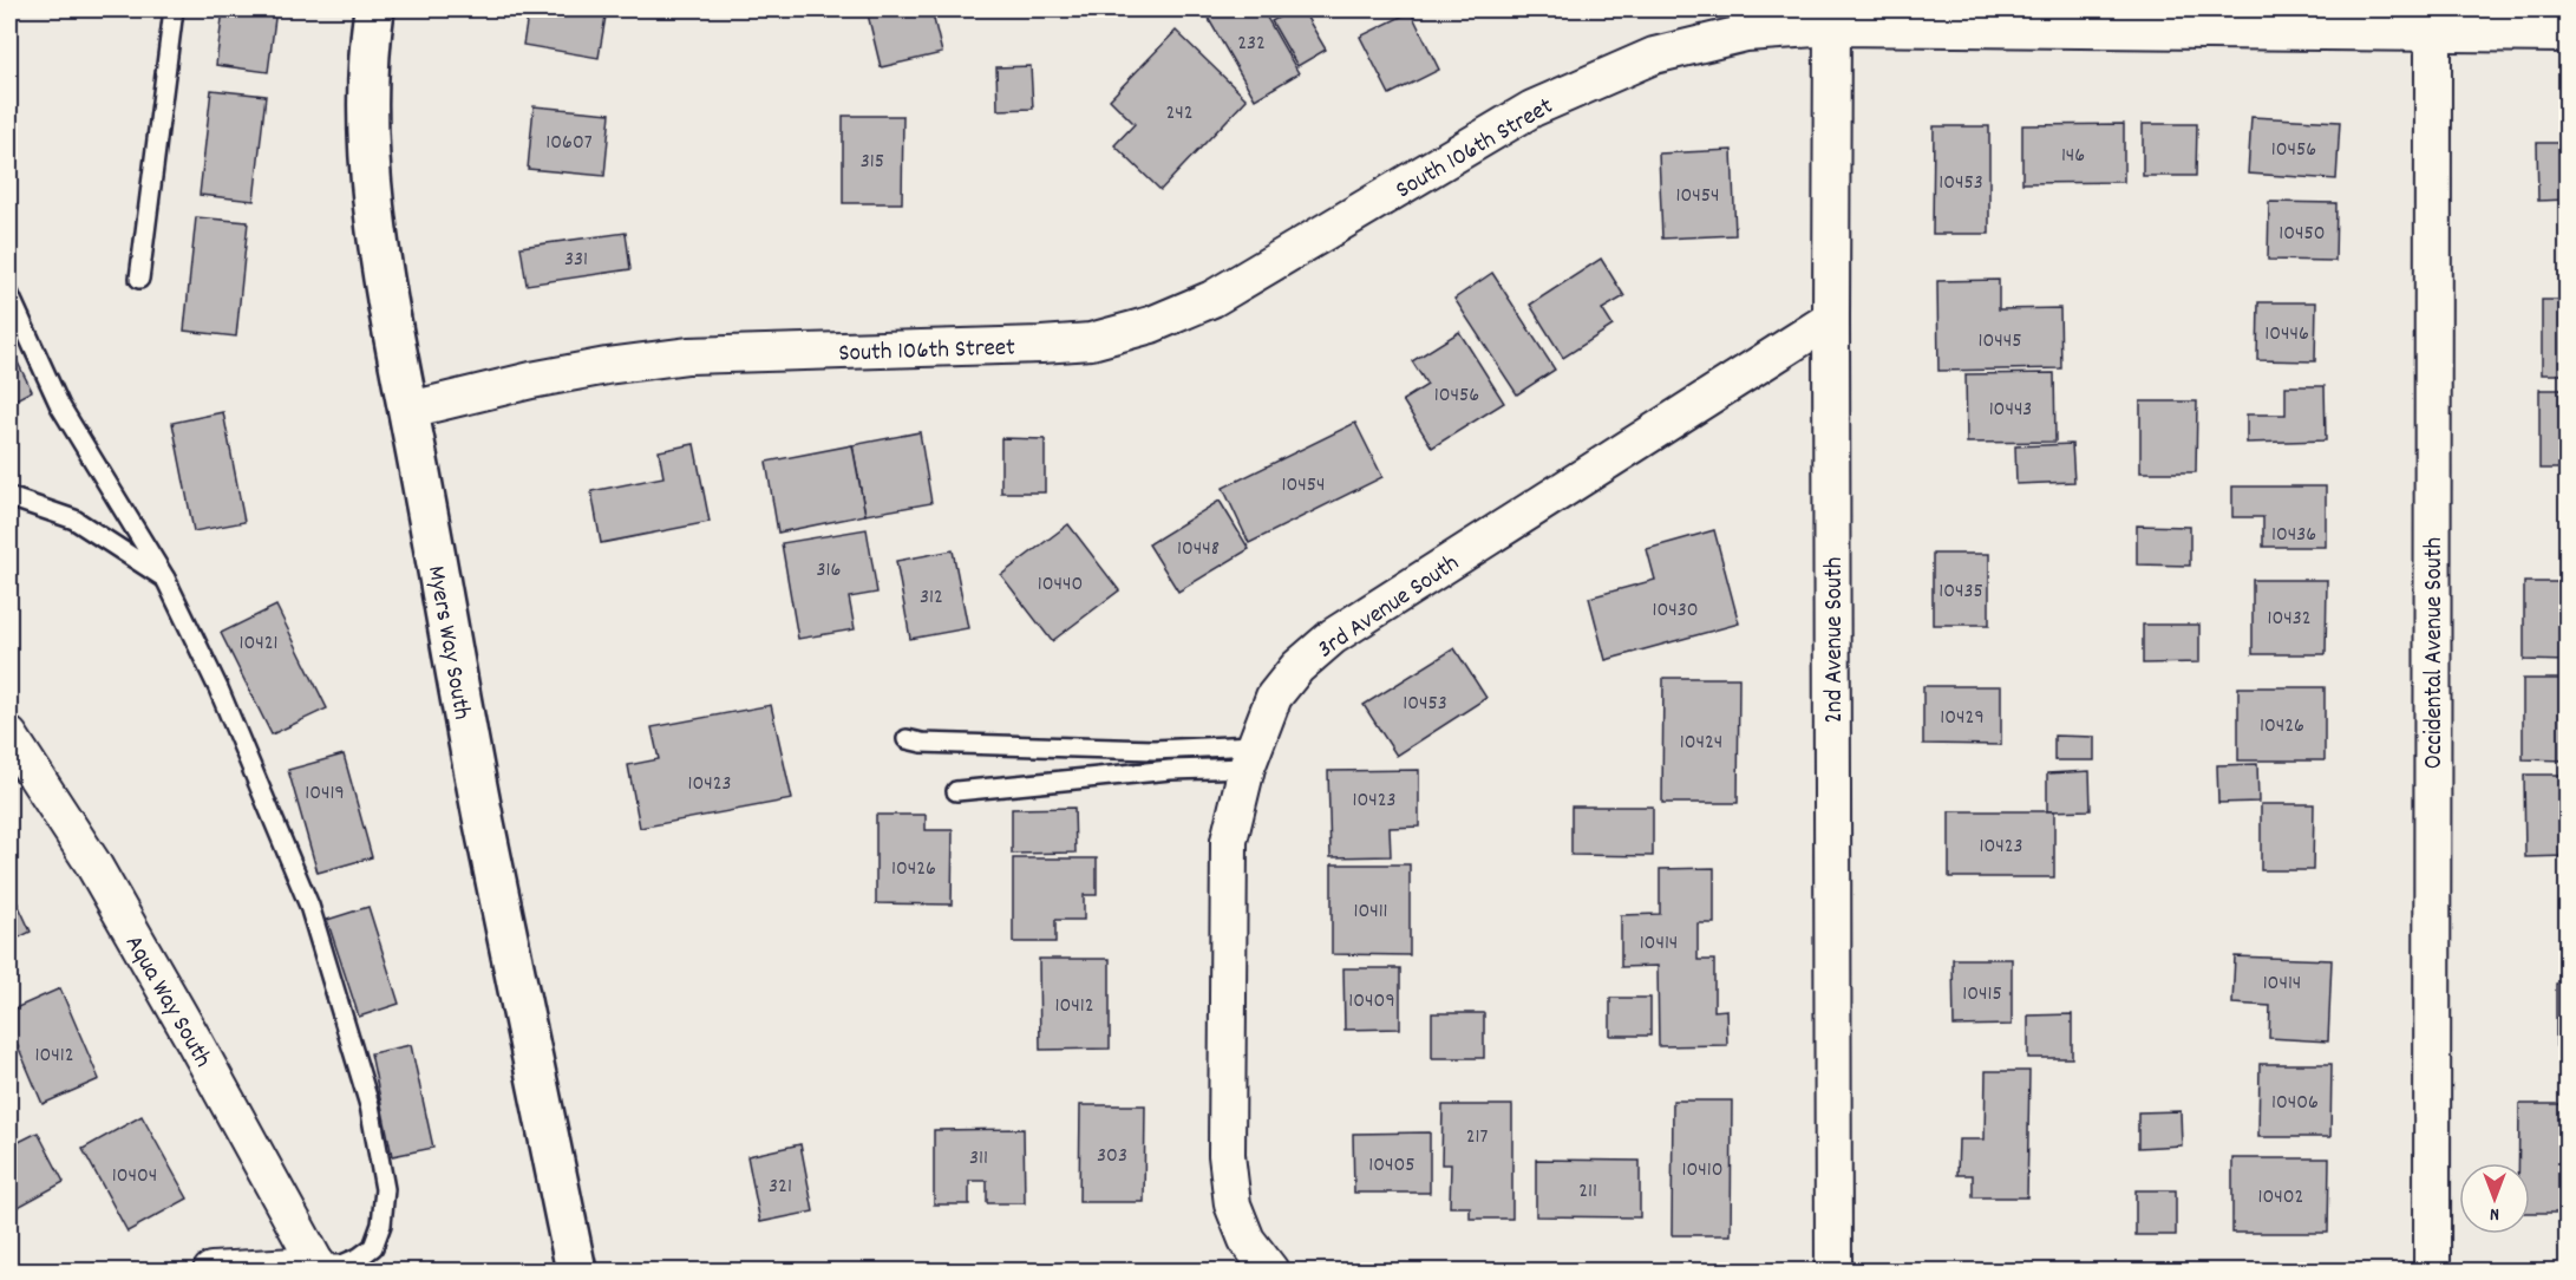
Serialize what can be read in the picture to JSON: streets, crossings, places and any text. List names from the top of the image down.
{
  "streets": {
    "main road": ["Myers Way South"],
    "street": [
      "South 106th Street",
      "3rd Avenue South",
      "2nd Avenue South",
      "Occidental Avenue South",
      "Aqua Way South"
    ]
  },
  "crossings": [
    ["South 106th Street", "2nd Avenue South"],
    ["South 106th Street", "Myers Way South"],
    ["South 106th Street", "Occidental Avenue South"],
    ["3rd Avenue South", "2nd Avenue South"]
  ],
  "house_numbers": [
    "232",
    "242",
    "10607",
    "10456",
    "146",
    "315",
    "10453",
    "10454",
    "10450",
    "331",
    "10446",
    "10445",
    "10456",
    "10443",
    "10454",
    "10436",
    "10448",
    "316",
    "10440",
    "10435",
    "312",
    "10430",
    "10432",
    "10421",
    "10453",
    "10429",
    "10426",
    "10424",
    "10423",
    "10419",
    "10423",
    "10423",
    "10426",
    "10411",
    "10414",
    "10414",
    "10415",
    "10409",
    "10412",
    "10412",
    "10406",
    "217",
    "303",
    "311",
    "10405",
    "10410",
    "10404",
    "321",
    "211",
    "10402"
  ],
  "north": "bottom"
}
